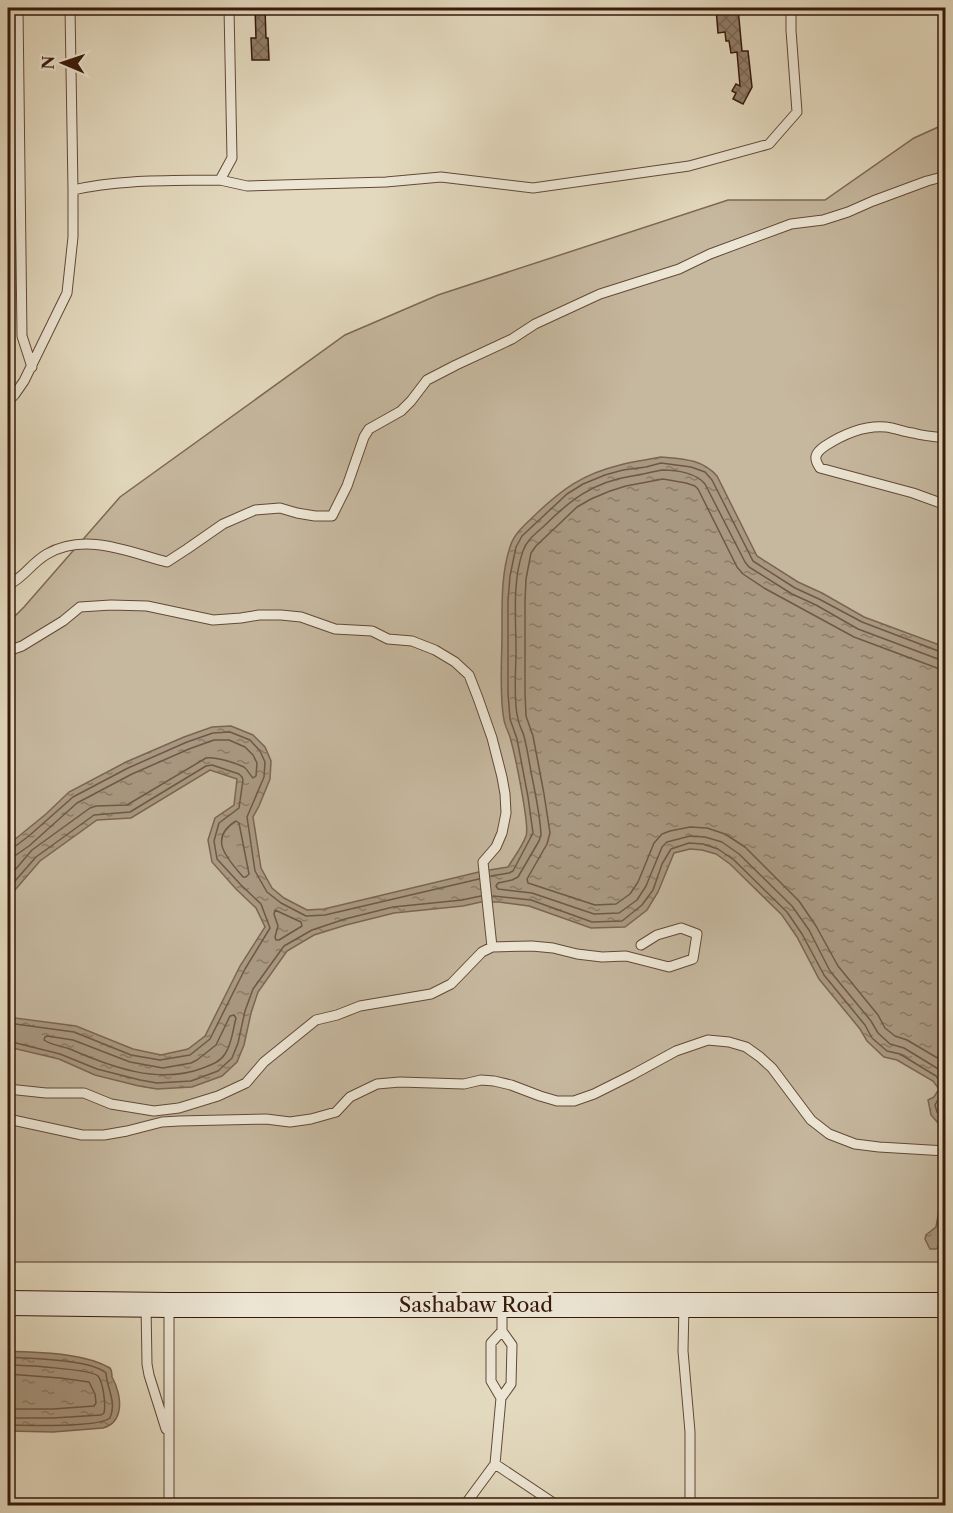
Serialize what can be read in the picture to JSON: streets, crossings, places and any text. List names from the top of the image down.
{
  "streets": {
    "main road": ["Sashabaw Road"]
  },
  "north": "left"
}
